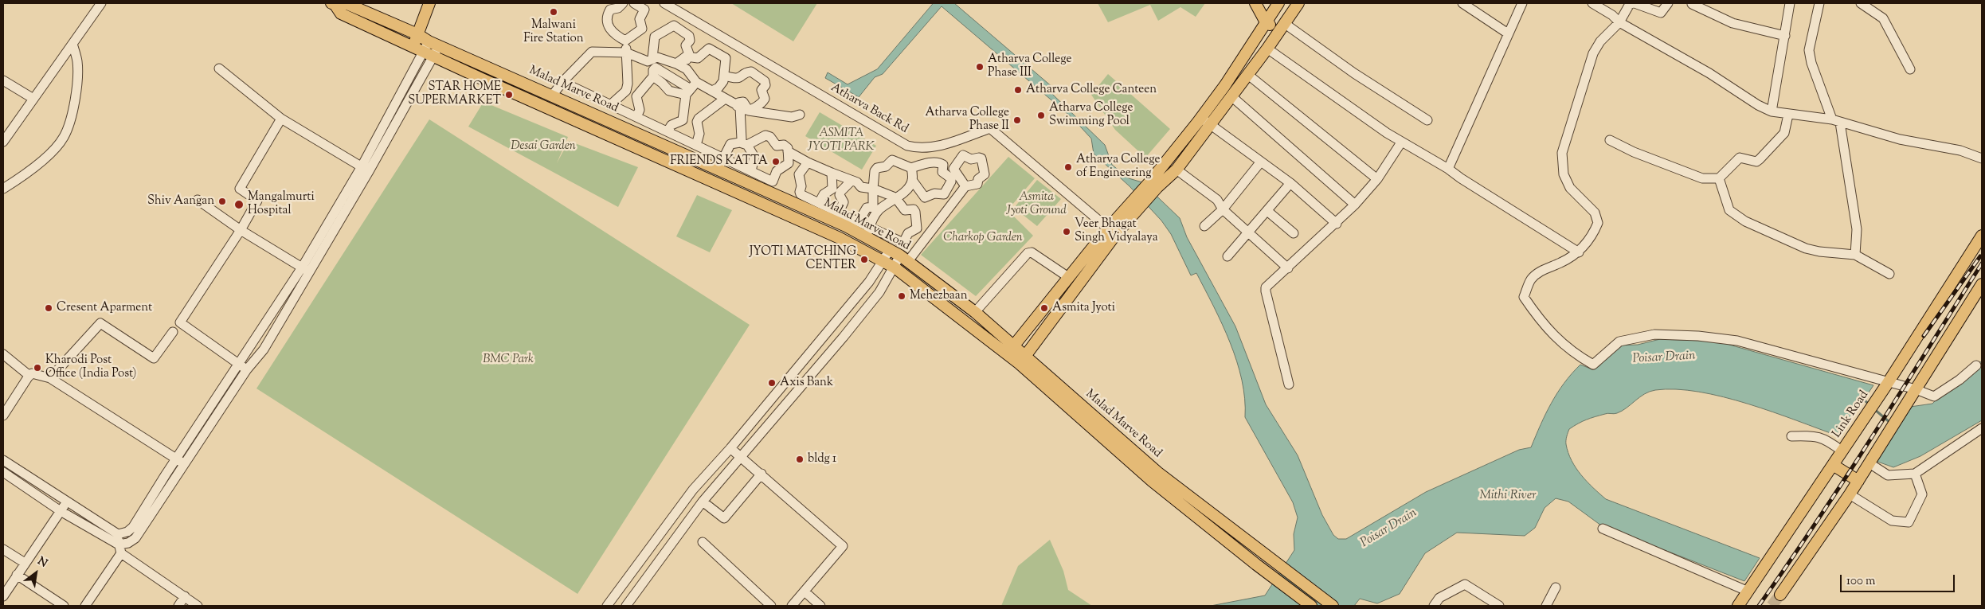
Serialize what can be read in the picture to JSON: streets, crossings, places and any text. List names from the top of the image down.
{
  "streets": {
    "main road": ["Malad Marve Road", "Link Road"],
    "street": ["Atharva Back Rd"]
  },
  "water": ["Poisar Drain", "Mithi River"],
  "parks": [
    "ASMITA JYOTI PARK",
    "Desai Garden",
    "Asmita Jyoti Ground",
    "Charkop Garden",
    "BMC Park"
  ],
  "places": [
    "Malwani Fire Station",
    "Atharva College Phase III",
    "Atharva College Canteen",
    "STAR HOME SUPERMARKET",
    "Atharva College Swimming Pool",
    "Atharva College Phase II",
    "FRIENDS KATTA",
    "Atharva College of Engineering",
    "Shiv Aangan",
    "Mangalmurti Hospital",
    "Veer Bhagat Singh Vidyalaya",
    "JYOTI MATCHING CENTER",
    "Mehezbaan",
    "Cresent Aparment",
    "Asmita Jyoti",
    "Kharodi Post Office (India Post)",
    "Axis Bank",
    "bldg 1"
  ],
  "scale_bar": "100 m",
  "north": "top right"
}
